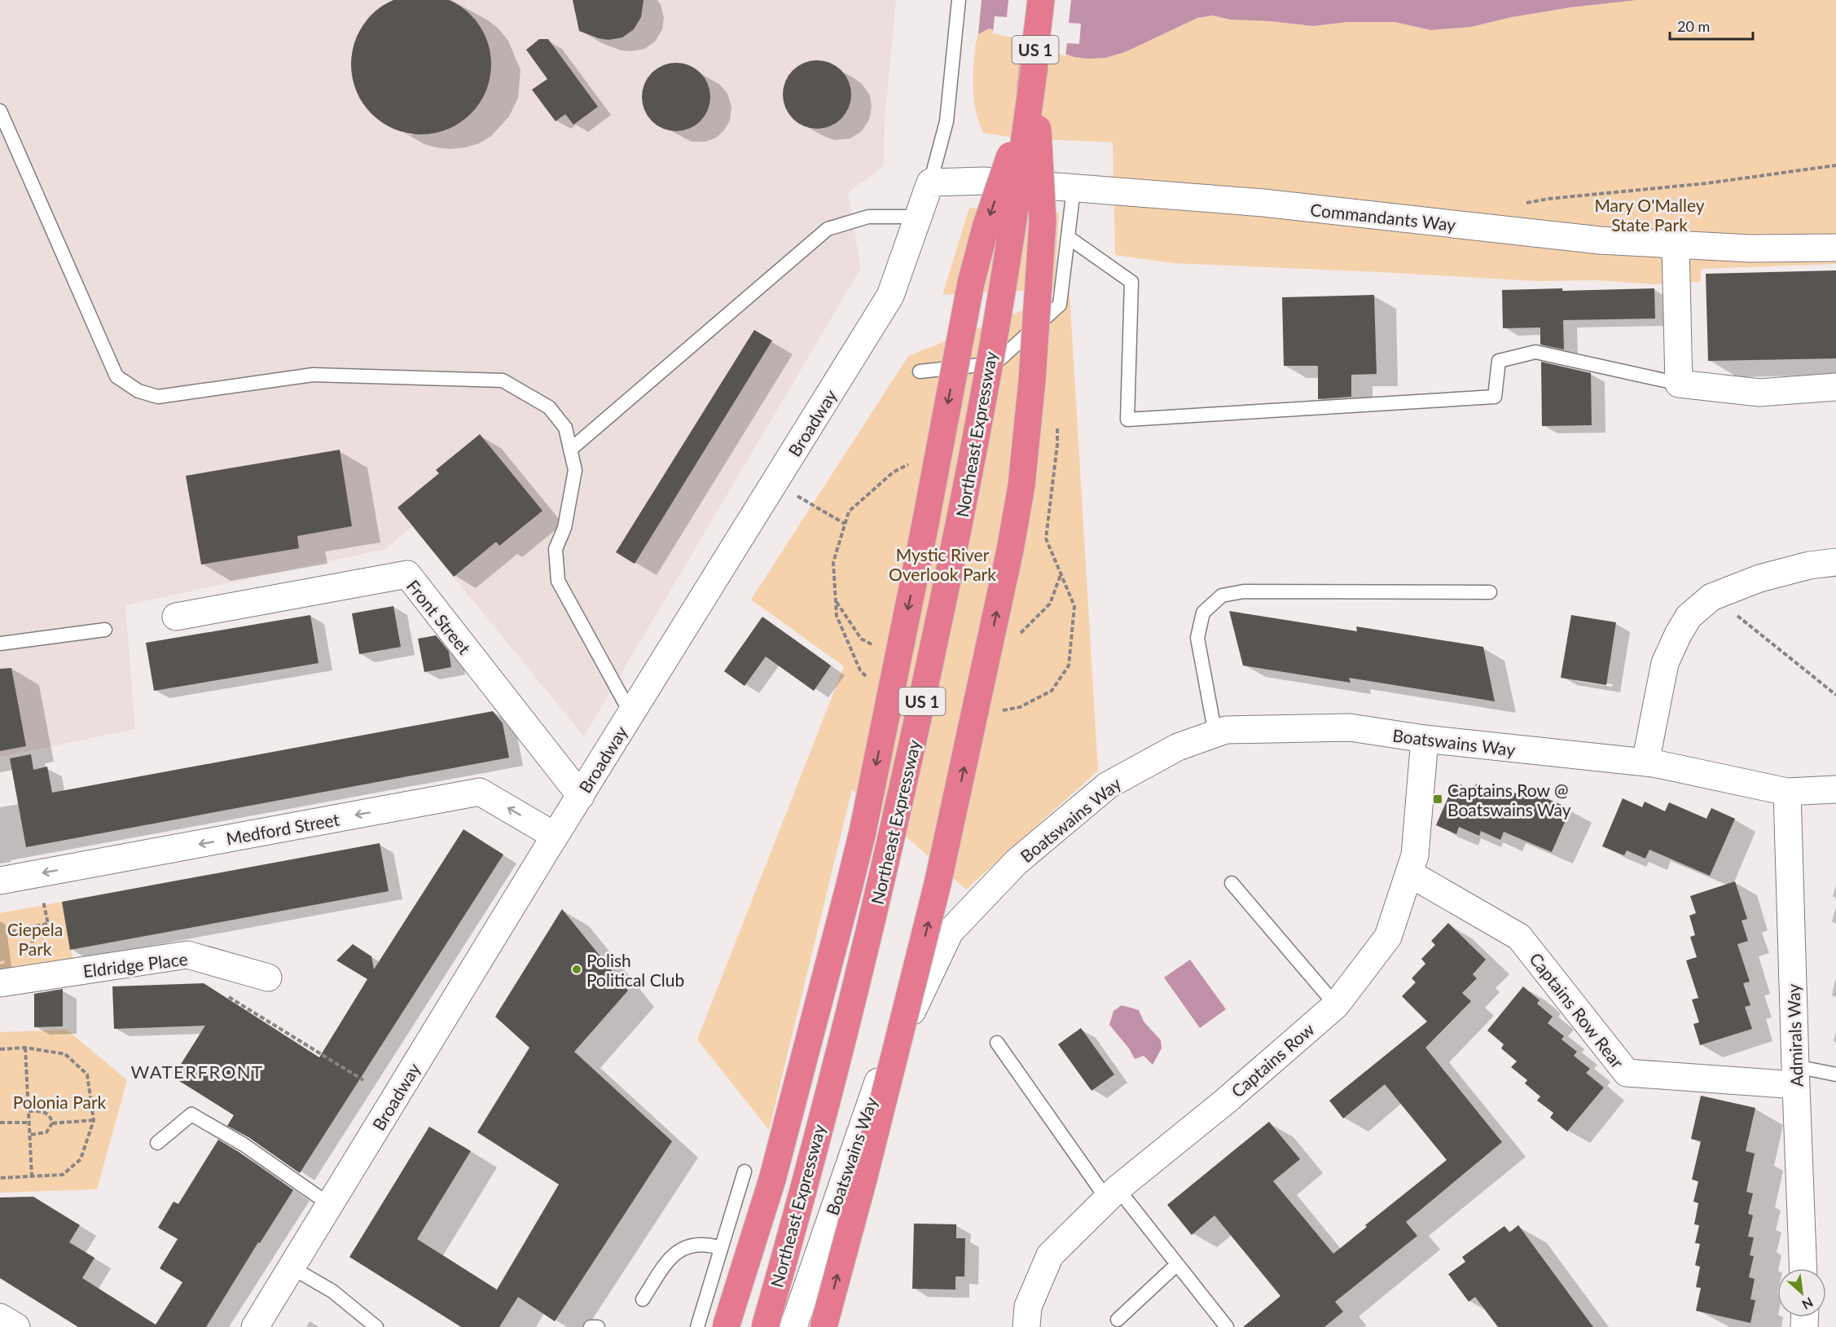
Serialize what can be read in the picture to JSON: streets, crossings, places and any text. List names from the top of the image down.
{
  "streets": {
    "highway": ["US 1", "Northeast Expressway"],
    "street": [
      "Commandants Way",
      "Broadway",
      "Front Street",
      "Boatswains Way",
      "Medford Street",
      "Eldridge Place",
      "Captains Row Rear",
      "Admirals Way",
      "Captains Row"
    ]
  },
  "crossings": [
    ["US 1", "Northeast Expressway"],
    ["Commandants Way", "Broadway"],
    ["Broadway", "Front Street"],
    ["Broadway", "Medford Street"],
    ["Boatswains Way", "Admirals Way"],
    ["Boatswains Way", "Captains Row"],
    ["Captains Row Rear", "Admirals Way"],
    ["Captains Row Rear", "Captains Row"]
  ],
  "one_way": ["Medford Street"],
  "districts": ["WATERFRONT"],
  "parks": [
    "Mary O'Malley State Park",
    "Mystic River Overlook Park",
    "Ciepela Park",
    "Polonia Park"
  ],
  "places": {
    "transit": ["Captains Row @ Boatswains Way"],
    "other": ["Polish Political Club"]
  },
  "scale_bar": "20 m",
  "north": "bottom right"
}
